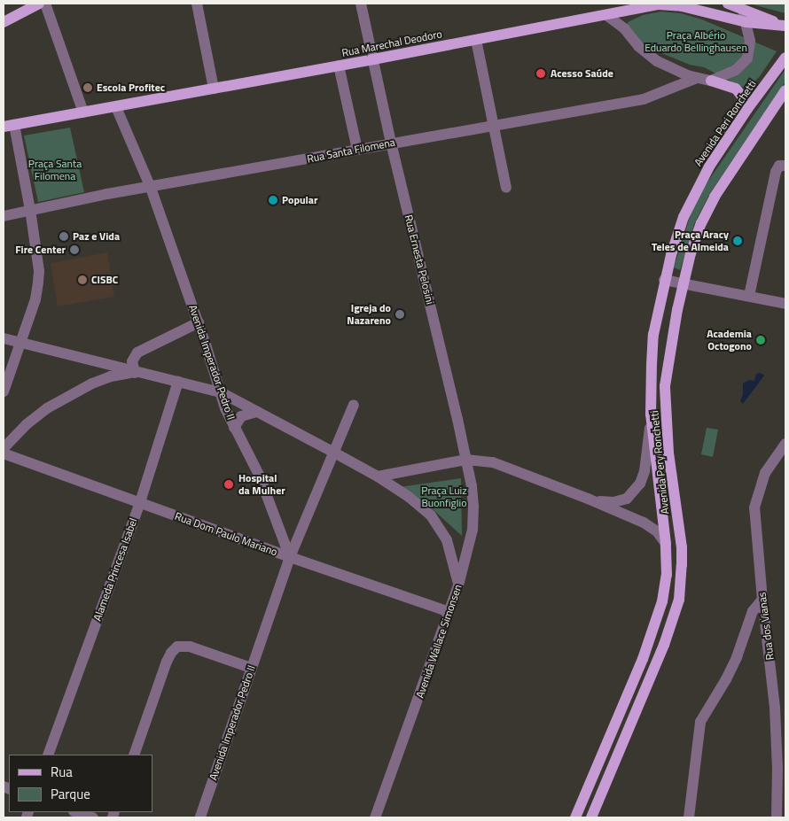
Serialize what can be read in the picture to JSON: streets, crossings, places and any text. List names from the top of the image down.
{
  "streets": {
    "main road": ["Rua Marechal Deodoro", "Avenida Peri Ronchetti", "Avenida Pery Ronchetti"],
    "street": [
      "Rua Santa Filomena",
      "Rua Ernesta Pelosini",
      "Avenida Imperador Pedro II",
      "Rua Dom Paulo Mariano",
      "Alameda Princesa Isabel",
      "Rua dos Vianas",
      "Avenida Wallace Simonsen"
    ]
  },
  "crossings": [
    ["Rua Marechal Deodoro", "Rua Ernesta Pelosini"],
    ["Rua Marechal Deodoro", "Avenida Imperador Pedro II"],
    ["Avenida Peri Ronchetti", "Avenida Pery Ronchetti"],
    ["Rua Santa Filomena", "Rua Ernesta Pelosini"],
    ["Rua Santa Filomena", "Avenida Imperador Pedro II"],
    ["Rua Ernesta Pelosini", "Avenida Wallace Simonsen"],
    ["Avenida Imperador Pedro II", "Rua Dom Paulo Mariano"],
    ["Rua Dom Paulo Mariano", "Alameda Princesa Isabel"],
    ["Rua Dom Paulo Mariano", "Avenida Wallace Simonsen"]
  ],
  "parks": ["Praça Albério Eduardo Bellinghausen", "Praça Santa Filomena", "Praça Luiz Buonfiglio"],
  "places": [
    "Acesso Saúde",
    "Escola Profitec",
    "Popular",
    "Paz e Vida",
    "Praça Aracy Teles de Almeida",
    "Fire Center",
    "CISBC",
    "Igreja do Nazareno",
    "Academia Octogono",
    "Hospital da Mulher"
  ],
  "legend": ["Rua", "Parque"]
}
